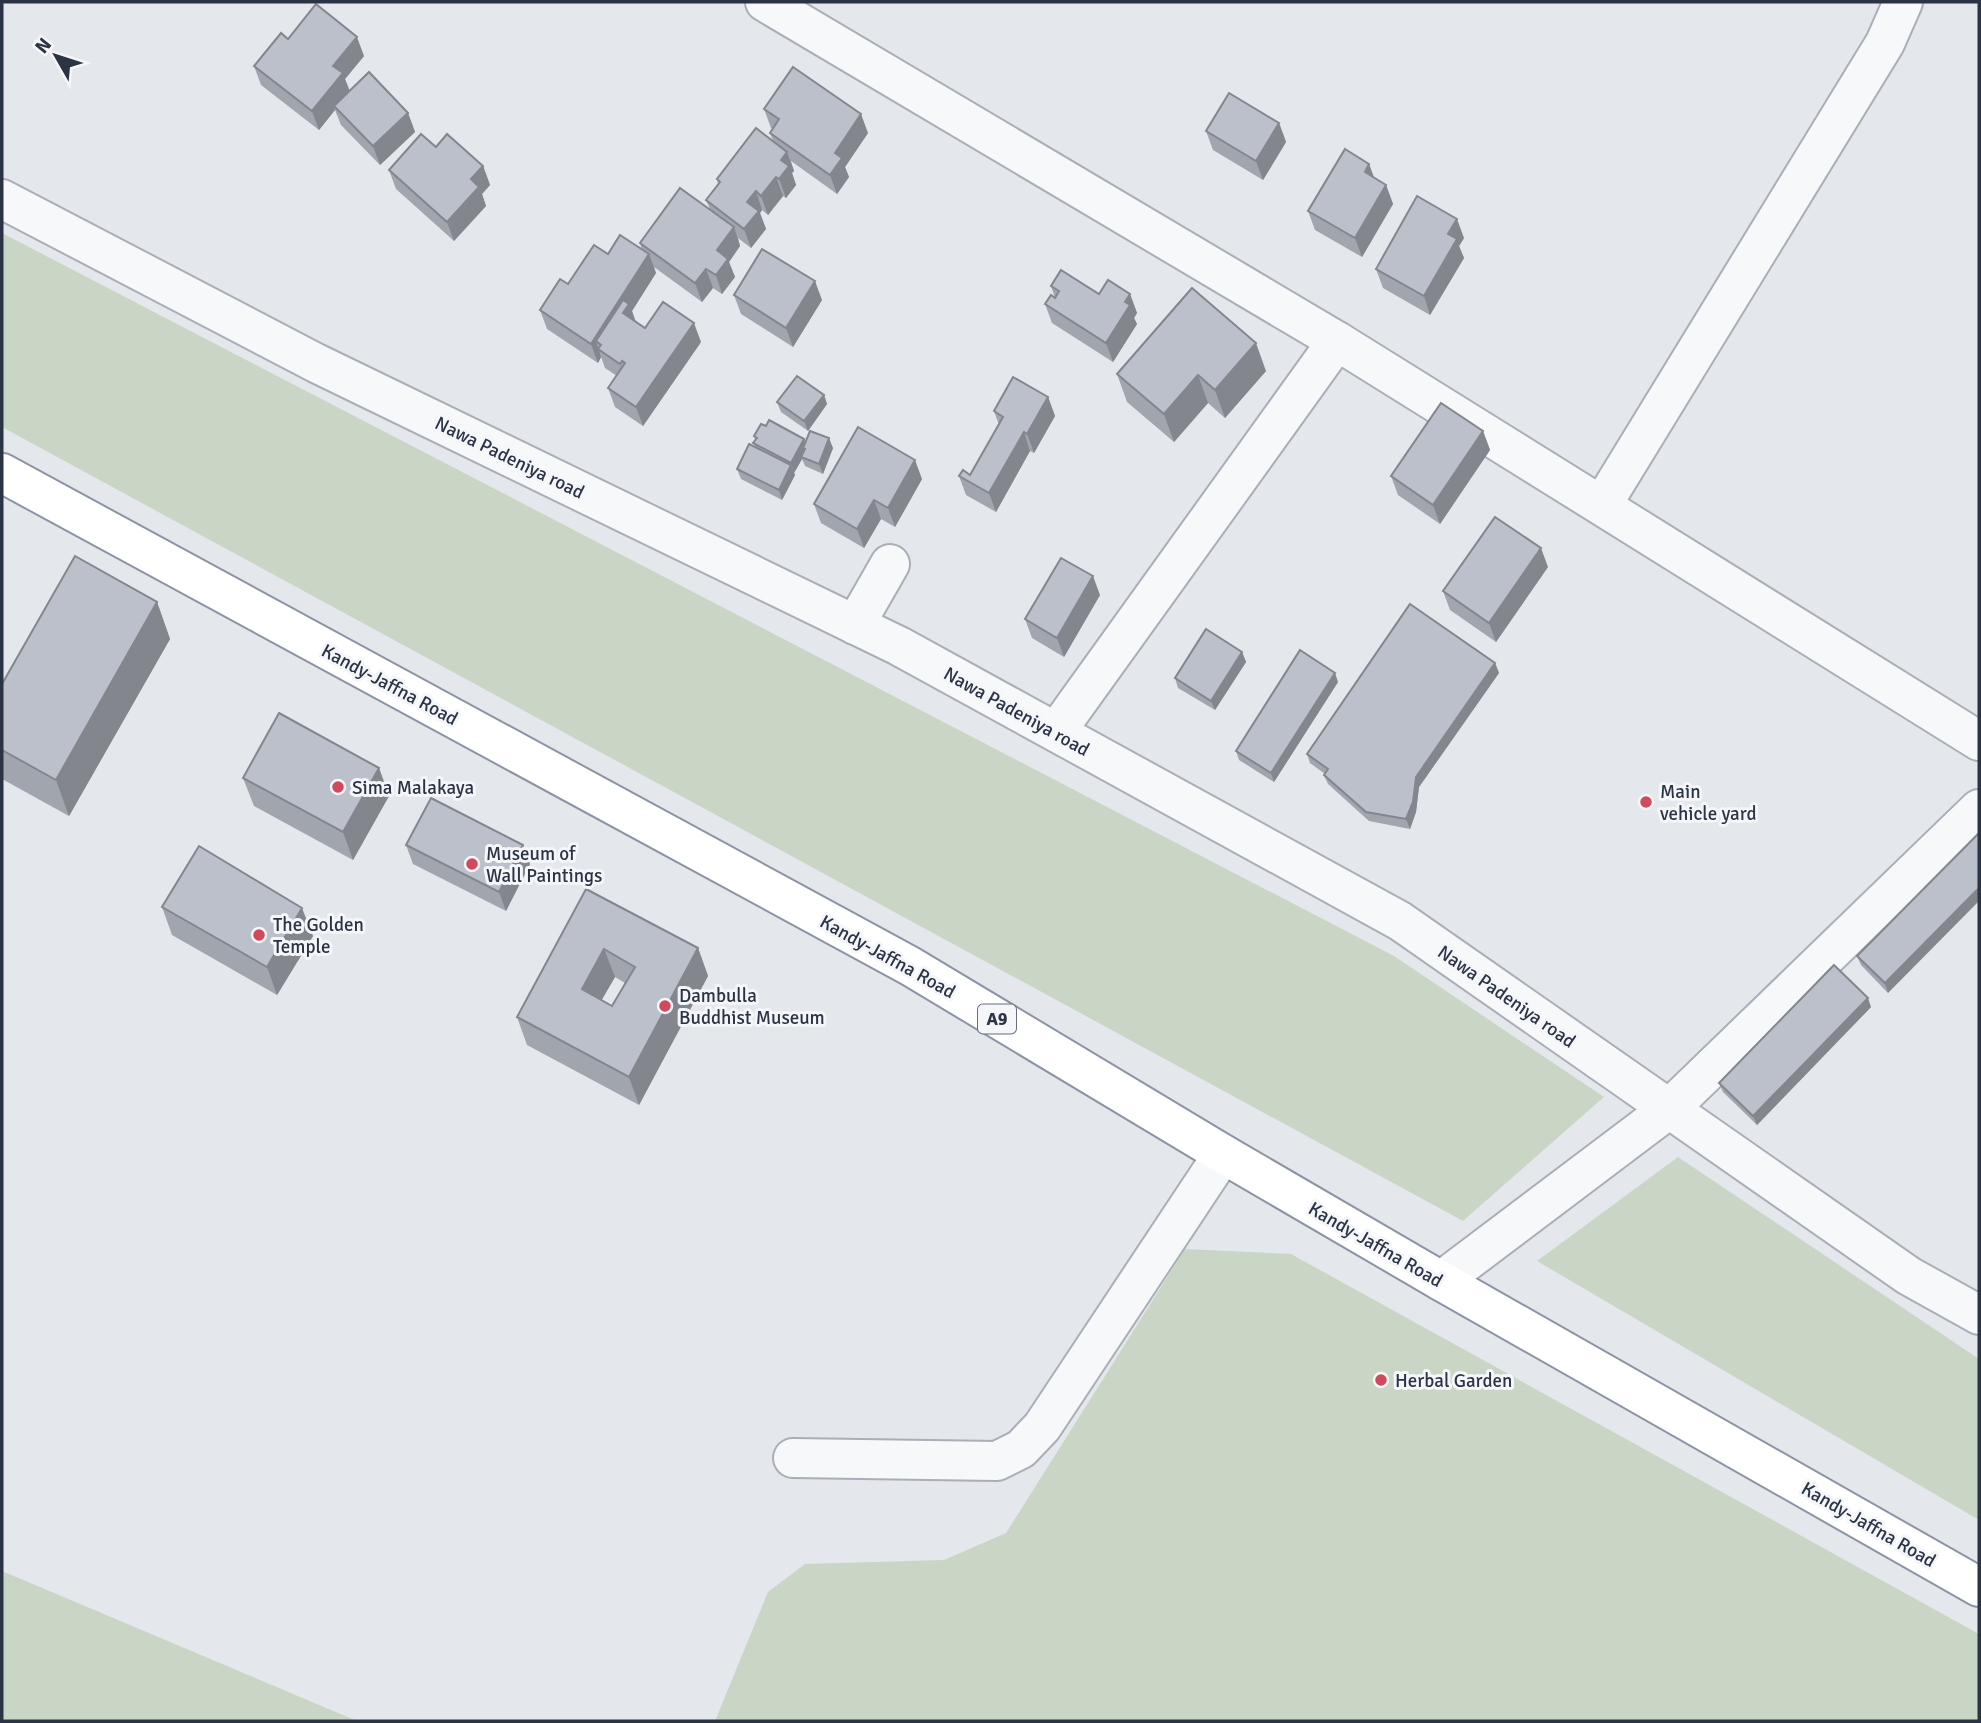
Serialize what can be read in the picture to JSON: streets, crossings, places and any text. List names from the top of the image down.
{
  "streets": {
    "highway": ["Kandy-Jaffna Road", "A9"],
    "street": ["Nawa Padeniya road"]
  },
  "places": [
    "Sima Malakaya",
    "Main vehicle yard",
    "Museum of Wall Paintings",
    "The Golden Temple",
    "Dambulla Buddhist Museum",
    "Herbal Garden"
  ],
  "north": "top left"
}
